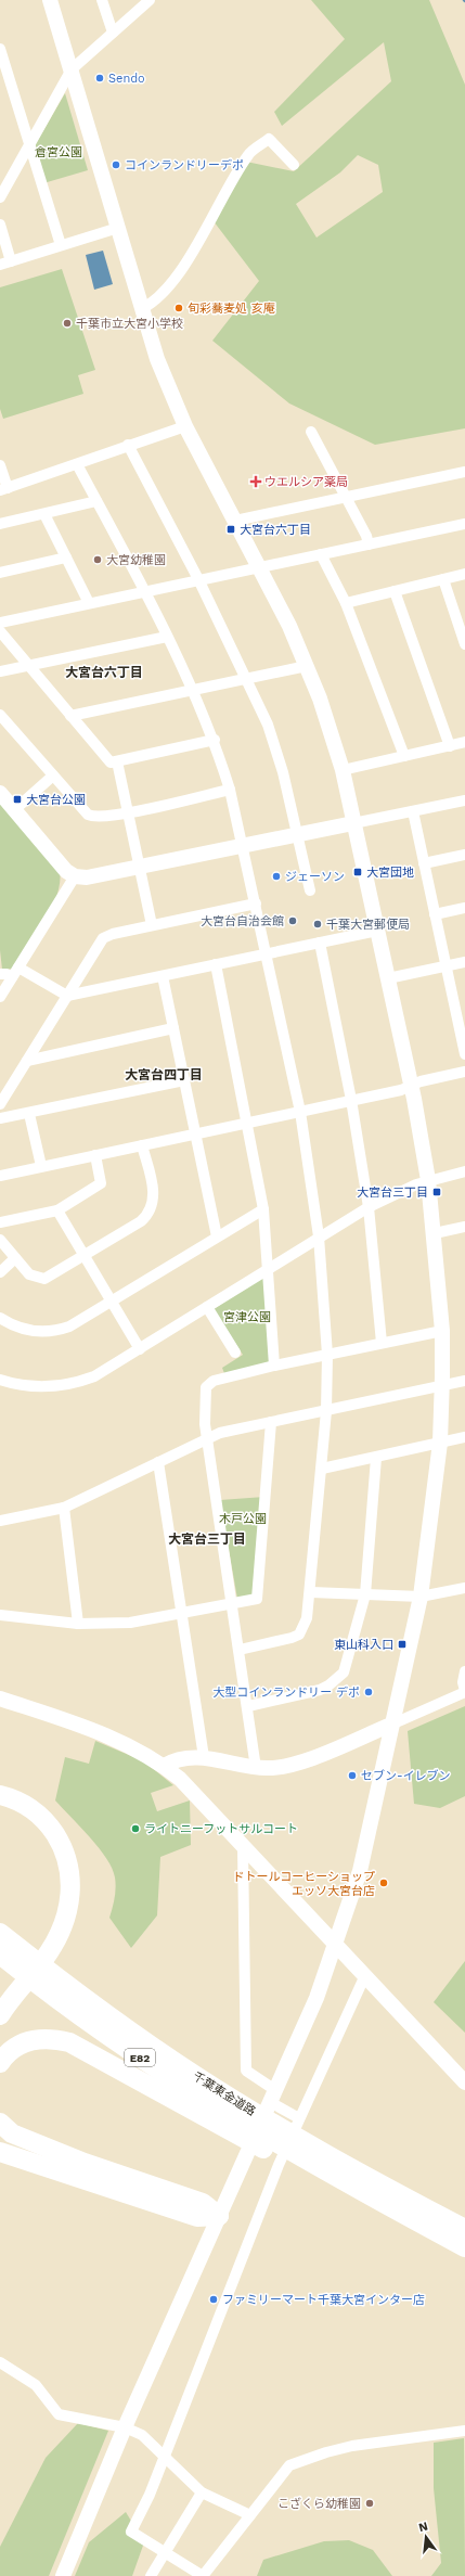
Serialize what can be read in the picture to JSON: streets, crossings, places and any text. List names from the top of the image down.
{
  "streets": {
    "highway": ["E82", "千葉東金道路"]
  },
  "districts": ["大宮台六丁目", "大宮台四丁目", "大宮台三丁目"],
  "parks": ["倉宮公園", "宮津公園", "木戸公園"],
  "places": {
    "other": [
      "Sendo",
      "コインランドリーデポ",
      "旬彩蕎麦処 亥庵",
      "千葉市立大宮小学校",
      "大宮幼稚園",
      "ジェーソン",
      "大宮台自治会館",
      "千葉大宮郵便局",
      "大型コインランドリー デポ",
      "セブン-イレブン",
      "ライトニーフットサルコート",
      "ドトールコーヒーショップ エッソ大宮台店",
      "ファミリーマート千葉大宮インター店",
      "こざくら幼稚園"
    ],
    "health": ["ウエルシア薬局"],
    "transit": [
      "大宮台六丁目",
      "大宮台公園",
      "大宮団地",
      "大宮台三丁目",
      "東山科入口"
    ]
  },
  "north": "top"
}
